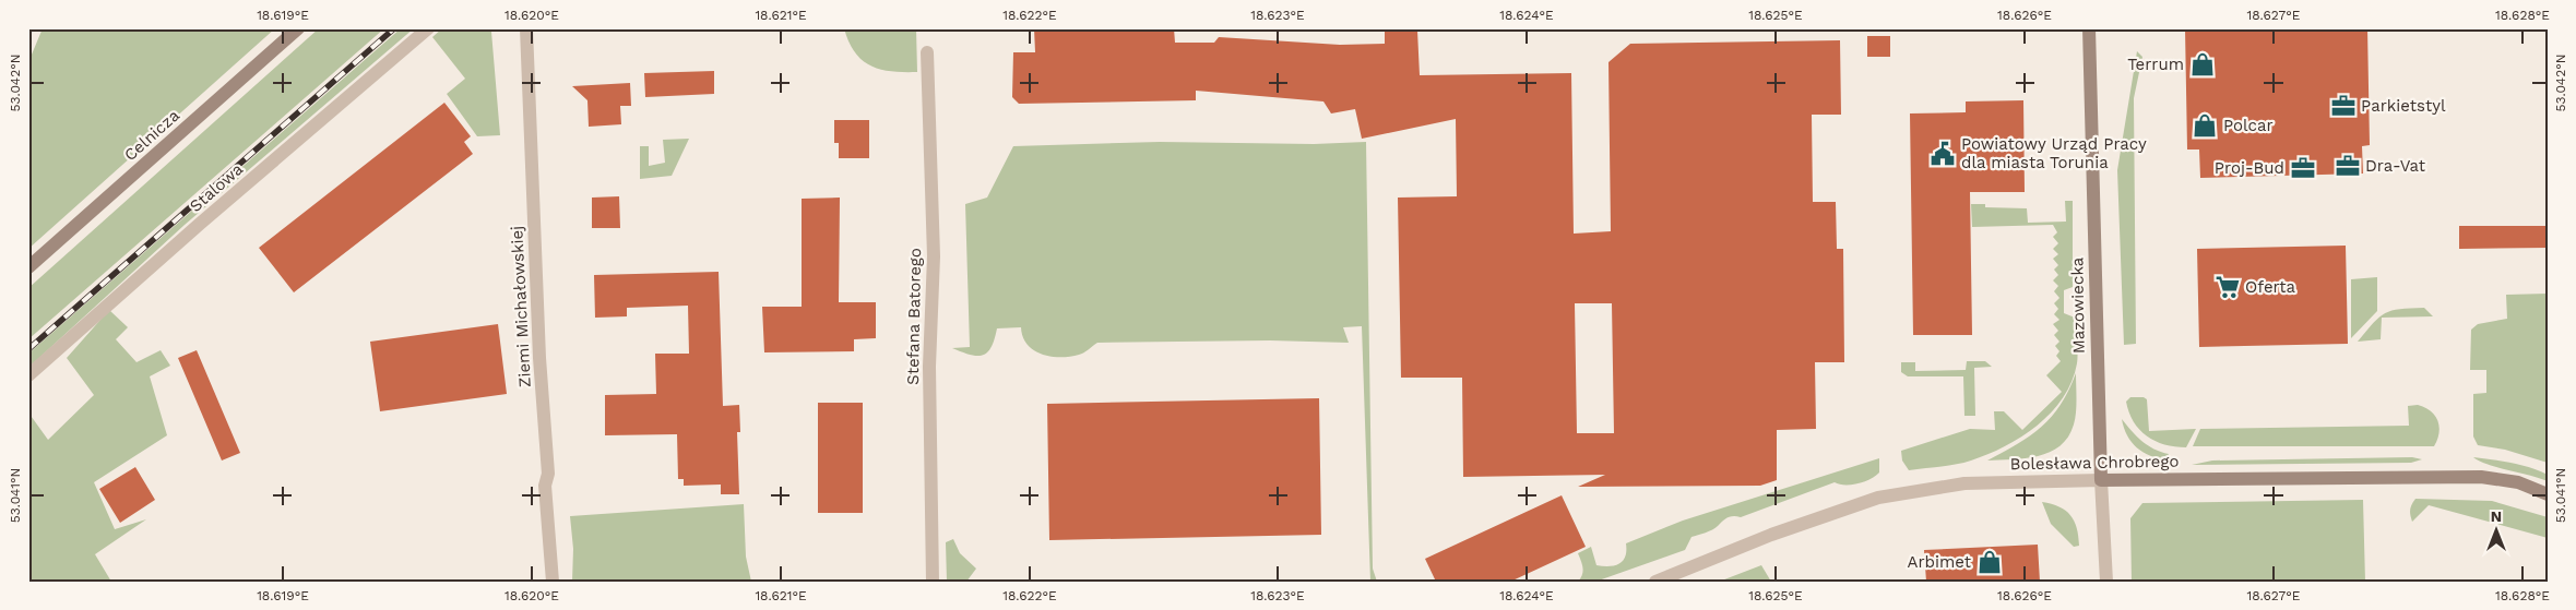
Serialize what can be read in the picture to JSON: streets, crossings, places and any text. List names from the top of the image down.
{
  "streets": {
    "street": [
      "Celnicza",
      "Stalowa",
      "Mazowiecka",
      "Ziemi Michałowskiej",
      "Stefana Batorego",
      "Bolesława Chrobrego"
    ]
  },
  "crossings": [
    ["Mazowiecka", "Bolesława Chrobrego"]
  ],
  "places": {
    "shop": ["Terrum", "Polcar", "Arbimet"],
    "office": ["Parkietstyl", "Dra-Vat", "Proj-Bud"],
    "public building": ["Powiatowy Urząd Pracy dla miasta Torunia"],
    "supermarket": ["Oferta"]
  },
  "north": "top",
  "coordinates": [
    "18.619°E",
    "18.620°E",
    "18.621°E",
    "18.622°E",
    "18.623°E",
    "18.624°E",
    "18.625°E",
    "18.626°E",
    "18.627°E",
    "18.628°E",
    "53.042°N",
    "53.041°N"
  ]
}
